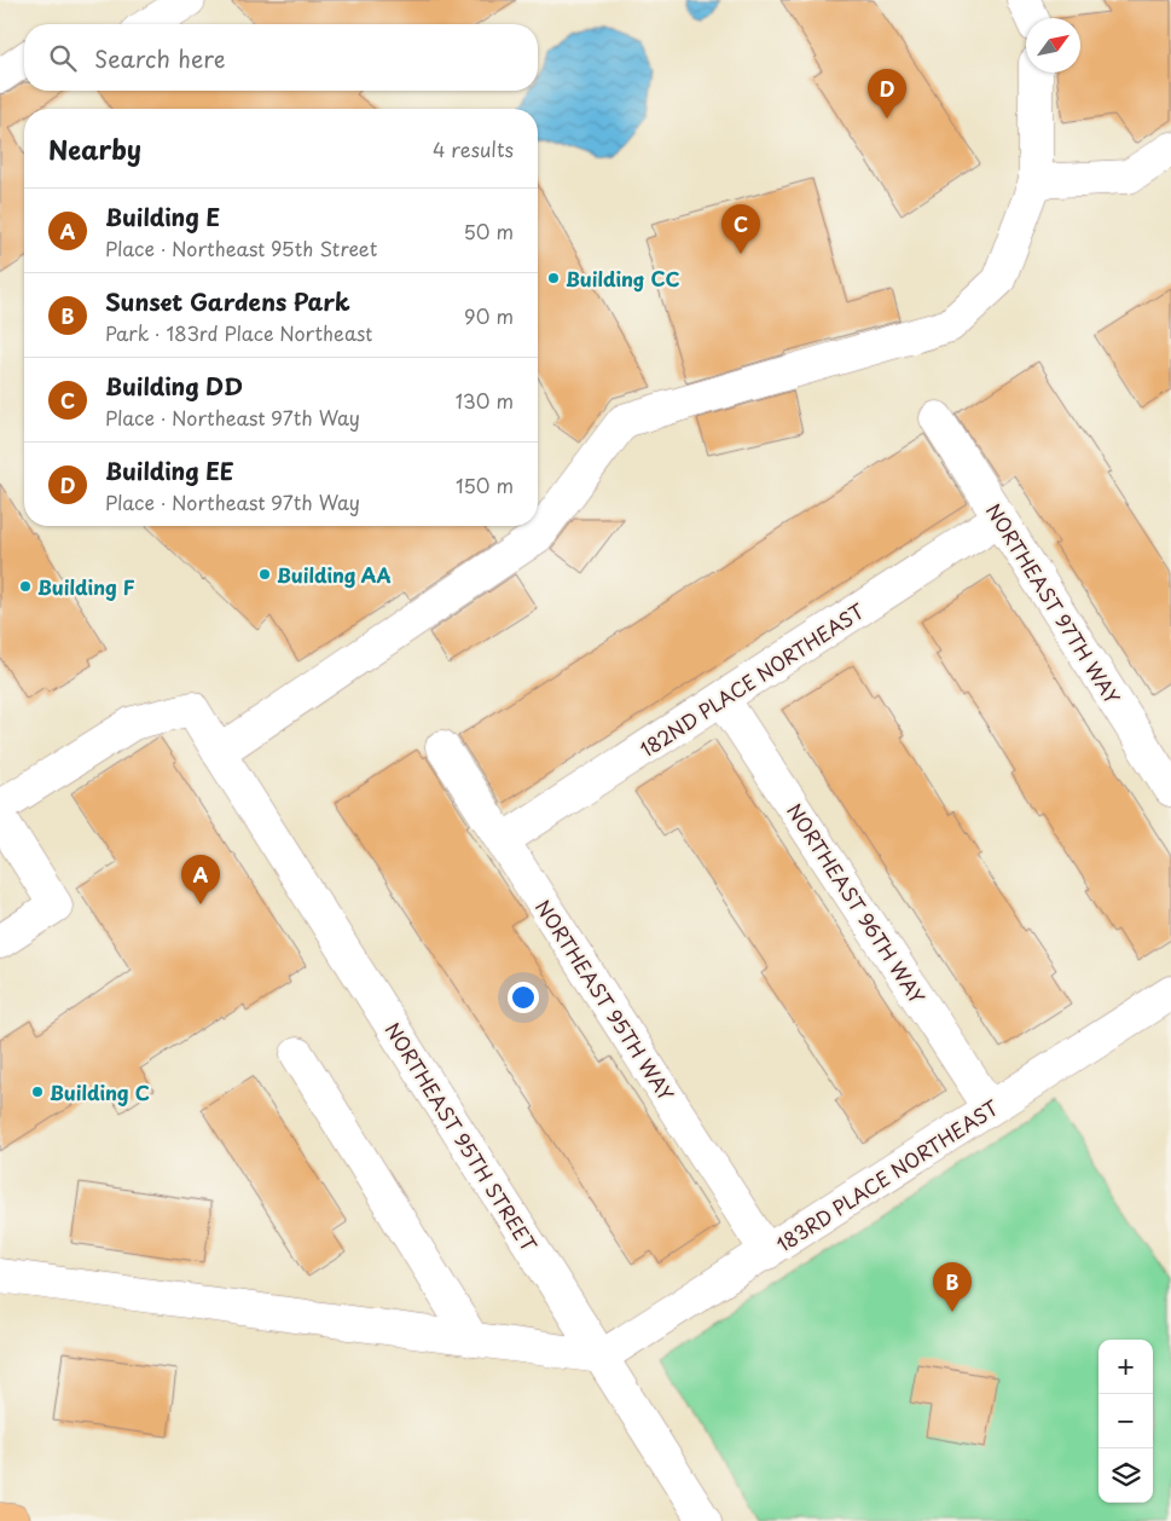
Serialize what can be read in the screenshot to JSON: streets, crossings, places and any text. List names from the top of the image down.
{
  "streets": {
    "street": [
      "NORTHEAST 97TH WAY",
      "182ND PLACE NORTHEAST",
      "NORTHEAST 96TH WAY",
      "NORTHEAST 95TH WAY",
      "NORTHEAST 95TH STREET",
      "183RD PLACE NORTHEAST"
    ]
  },
  "crossings": [
    ["NORTHEAST 97TH WAY", "182ND PLACE NORTHEAST"],
    ["182ND PLACE NORTHEAST", "NORTHEAST 96TH WAY"],
    ["182ND PLACE NORTHEAST", "NORTHEAST 95TH WAY"],
    ["NORTHEAST 96TH WAY", "183RD PLACE NORTHEAST"],
    ["NORTHEAST 95TH WAY", "183RD PLACE NORTHEAST"],
    ["NORTHEAST 95TH STREET", "183RD PLACE NORTHEAST"]
  ],
  "places": [
    "Building CC",
    "Building AA",
    "Building F",
    "Building C"
  ],
  "north": "top right",
  "page": {
    "search": "Search here",
    "pins": [
      "D",
      "C",
      "A",
      "B"
    ],
    "heading": ["Nearby", "4 results"],
    "list": [
      {
        "mark": "A",
        "name": "Building E",
        "note": "Place · Northeast 95th Street",
        "value": "50 m"
      },
      {
        "mark": "B",
        "name": "Sunset Gardens Park",
        "note": "Park · 183rd Place Northeast",
        "value": "90 m"
      },
      {
        "mark": "C",
        "name": "Building DD",
        "note": "Place · Northeast 97th Way",
        "value": "130 m"
      },
      {
        "mark": "D",
        "name": "Building EE",
        "note": "Place · Northeast 97th Way",
        "value": "150 m"
      }
    ],
    "map_buttons": ["+", "−"]
  }
}
